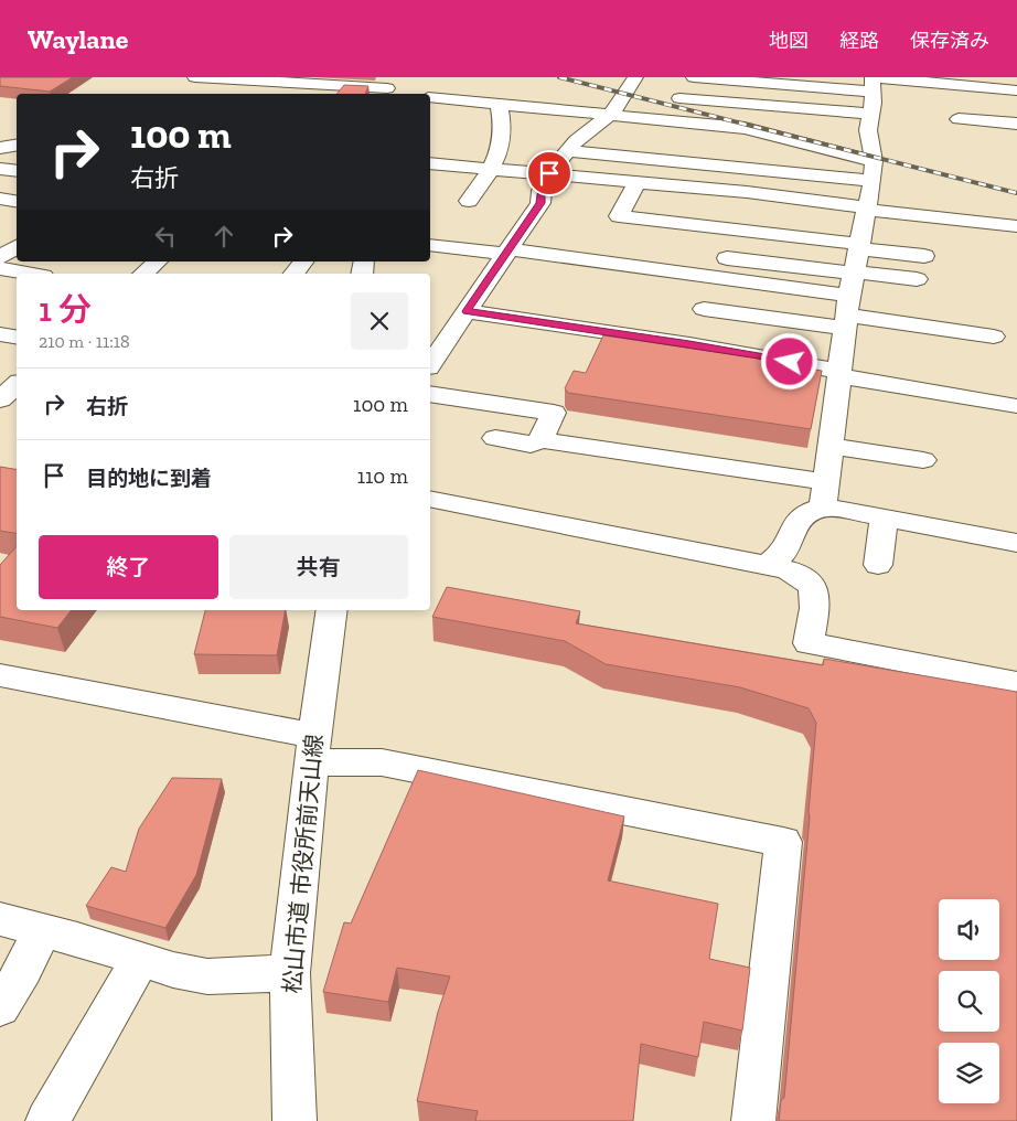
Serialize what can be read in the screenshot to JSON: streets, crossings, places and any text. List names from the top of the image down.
{
  "streets": {
    "street": ["松山市道 市役所前天山線"]
  },
  "page": {
    "header": "Waylane",
    "nav": ["地図", "経路", "保存済み"],
    "turn": ["100 m", "右折"],
    "heading": ["1 分", "210 m · 11:18"],
    "list": [
      {
        "name": "右折",
        "value": "100 m"
      },
      {
        "name": "目的地に到着",
        "value": "110 m"
      }
    ],
    "buttons": ["終了", "共有"]
  }
}
